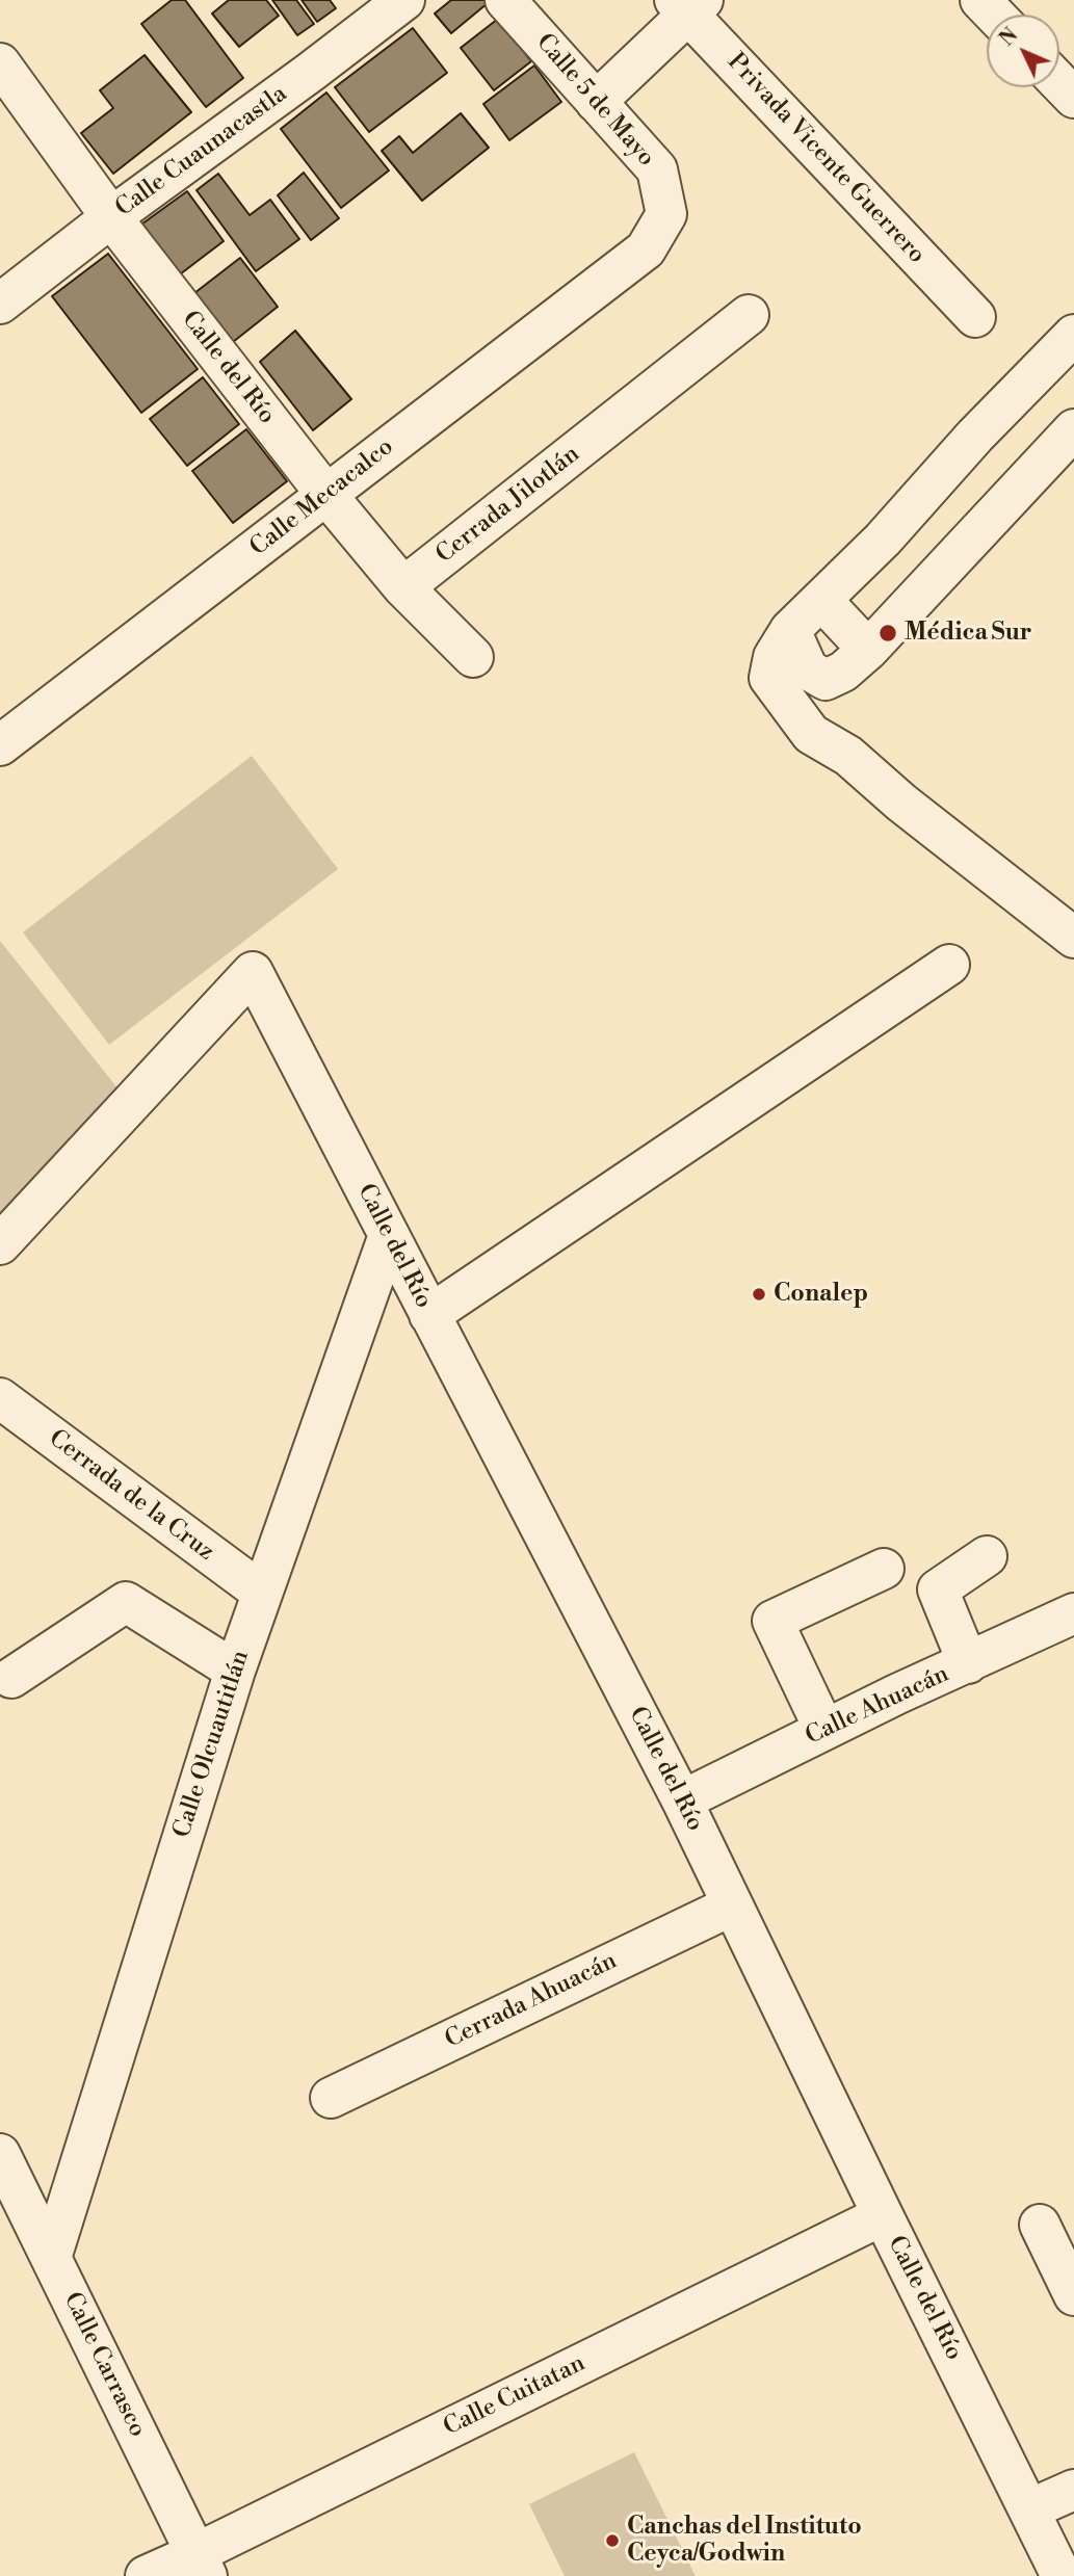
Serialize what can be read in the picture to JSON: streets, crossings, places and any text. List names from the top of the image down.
{
  "streets": {
    "street": [
      "Calle 5 de Mayo",
      "Calle Cuaunacastla",
      "Privada Vicente Guerrero",
      "Calle del Río",
      "Calle Mecacalco",
      "Cerrada Jilotlán",
      "Cerrada de la Cruz",
      "Calle Ahuacán",
      "Calle Olcuautitlán",
      "Cerrada Ahuacán",
      "Calle Carrasco",
      "Calle Cuitatan"
    ]
  },
  "crossings": [
    ["Calle 5 de Mayo", "Calle Mecacalco"],
    ["Calle Cuaunacastla", "Calle del Río"],
    ["Calle del Río", "Calle Mecacalco"],
    ["Calle del Río", "Cerrada Jilotlán"],
    ["Calle del Río", "Calle Ahuacán"],
    ["Calle del Río", "Calle Olcuautitlán"],
    ["Calle del Río", "Cerrada Ahuacán"],
    ["Calle del Río", "Calle Cuitatan"],
    ["Cerrada de la Cruz", "Calle Olcuautitlán"],
    ["Calle Olcuautitlán", "Calle Carrasco"],
    ["Calle Carrasco", "Calle Cuitatan"]
  ],
  "places": ["Médica Sur", "Conalep", "Canchas del Instituto Ceyca/Godwin"],
  "north": "top left"
}
